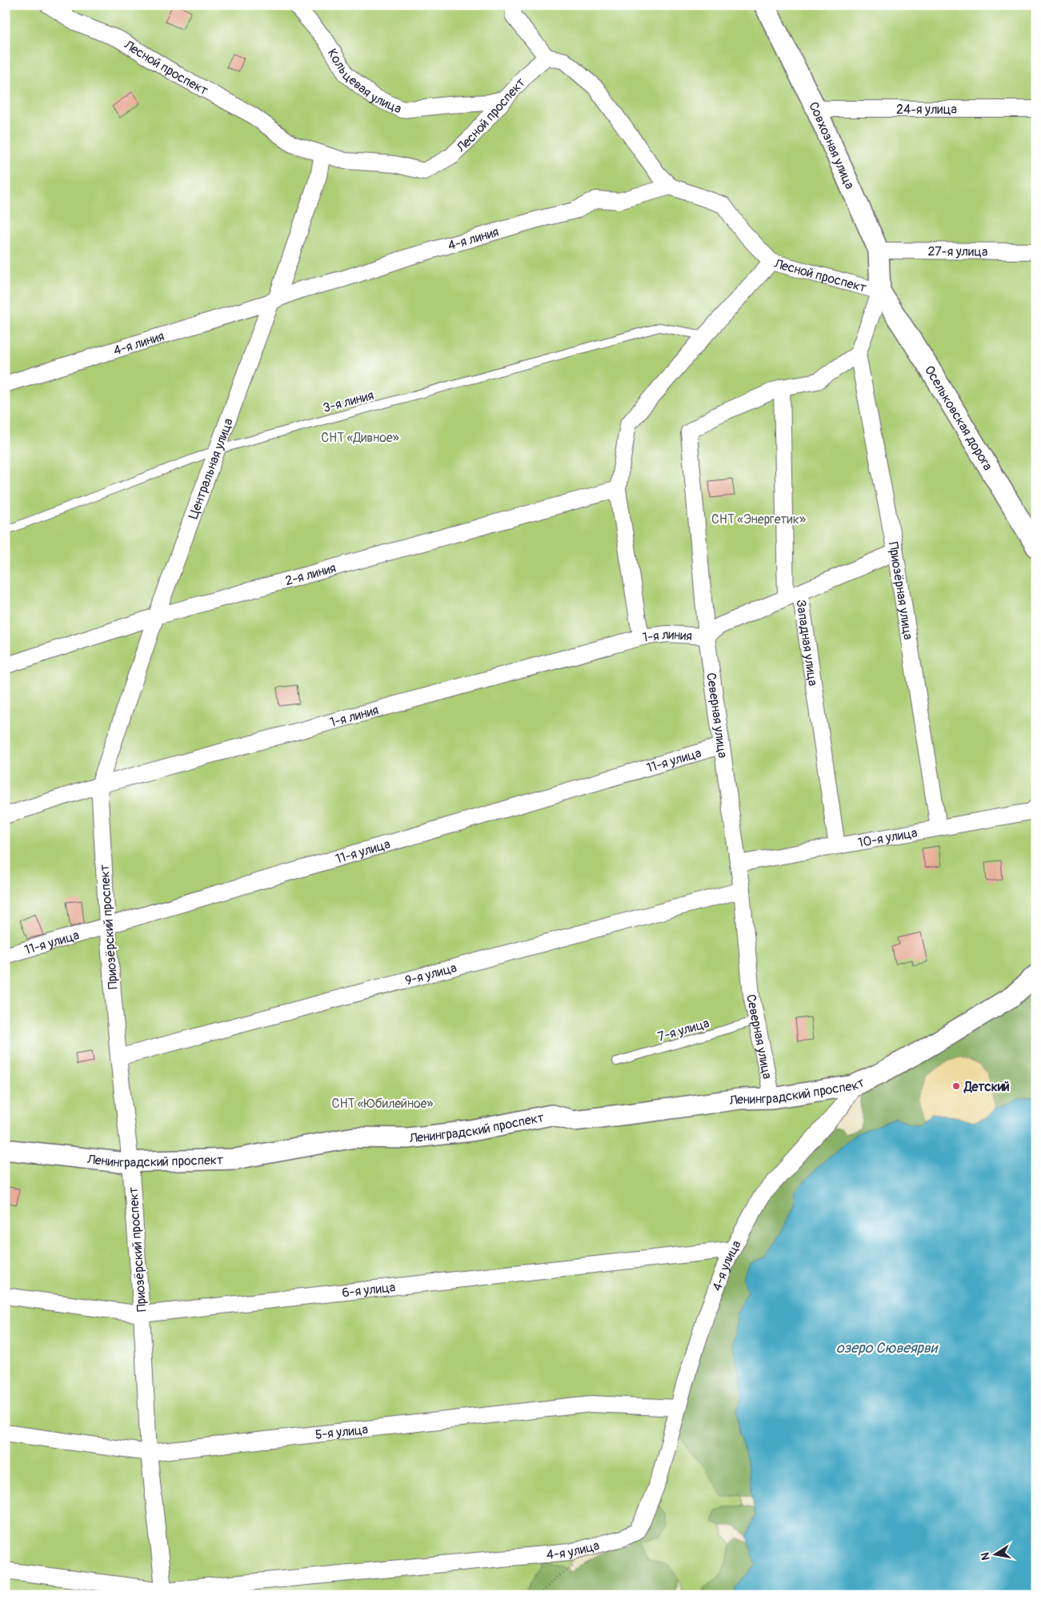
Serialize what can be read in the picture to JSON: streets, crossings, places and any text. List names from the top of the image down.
{
  "streets": {
    "street": [
      "Лесной проспект",
      "Кольцевая улица",
      "24-я улица",
      "Совхозная улица",
      "4-я линия",
      "27-я улица",
      "Осельковская дорога",
      "Центральная улица",
      "2-я линия",
      "Приозёрная улица",
      "1-я линия",
      "Западная улица",
      "Северная улица",
      "11-я улица",
      "10-я улица",
      "Приозёрский проспект",
      "9-я улица",
      "Ленинградский проспект",
      "4-я улица",
      "6-я улица",
      "5-я улица"
    ],
    "lane": ["3-я линия", "7-я улица"]
  },
  "crossings": [
    ["Лесной проспект", "Кольцевая улица"],
    ["Лесной проспект", "Совхозная улица"],
    ["Лесной проспект", "4-я линия"],
    ["Лесной проспект", "Осельковская дорога"],
    ["Лесной проспект", "Центральная улица"],
    ["24-я улица", "Совхозная улица"],
    ["Совхозная улица", "27-я улица"],
    ["Совхозная улица", "Осельковская дорога"],
    ["4-я линия", "Центральная улица"],
    ["3-я линия", "Центральная улица"],
    ["Центральная улица", "2-я линия"],
    ["Центральная улица", "1-я линия"],
    ["Центральная улица", "Приозёрский проспект"],
    ["Приозёрная улица", "10-я улица"],
    ["1-я линия", "Северная улица"],
    ["1-я линия", "Приозёрский проспект"],
    ["Западная улица", "Северная улица"],
    ["Западная улица", "10-я улица"],
    ["Северная улица", "11-я улица"],
    ["Северная улица", "10-я улица"],
    ["Северная улица", "9-я улица"],
    ["Северная улица", "7-я улица"],
    ["Северная улица", "Ленинградский проспект"],
    ["11-я улица", "Приозёрский проспект"],
    ["Приозёрский проспект", "9-я улица"],
    ["Приозёрский проспект", "Ленинградский проспект"],
    ["Приозёрский проспект", "4-я улица"],
    ["Приозёрский проспект", "6-я улица"],
    ["Приозёрский проспект", "5-я улица"],
    ["Ленинградский проспект", "4-я улица"],
    ["4-я улица", "6-я улица"],
    ["4-я улица", "5-я улица"]
  ],
  "water": ["озеро Сювеярви"],
  "parks": ["СНТ «Дивное»", "СНТ «Энергетик»", "СНТ «Юбилейное»"],
  "places": ["Детский"],
  "north": "left"
}
